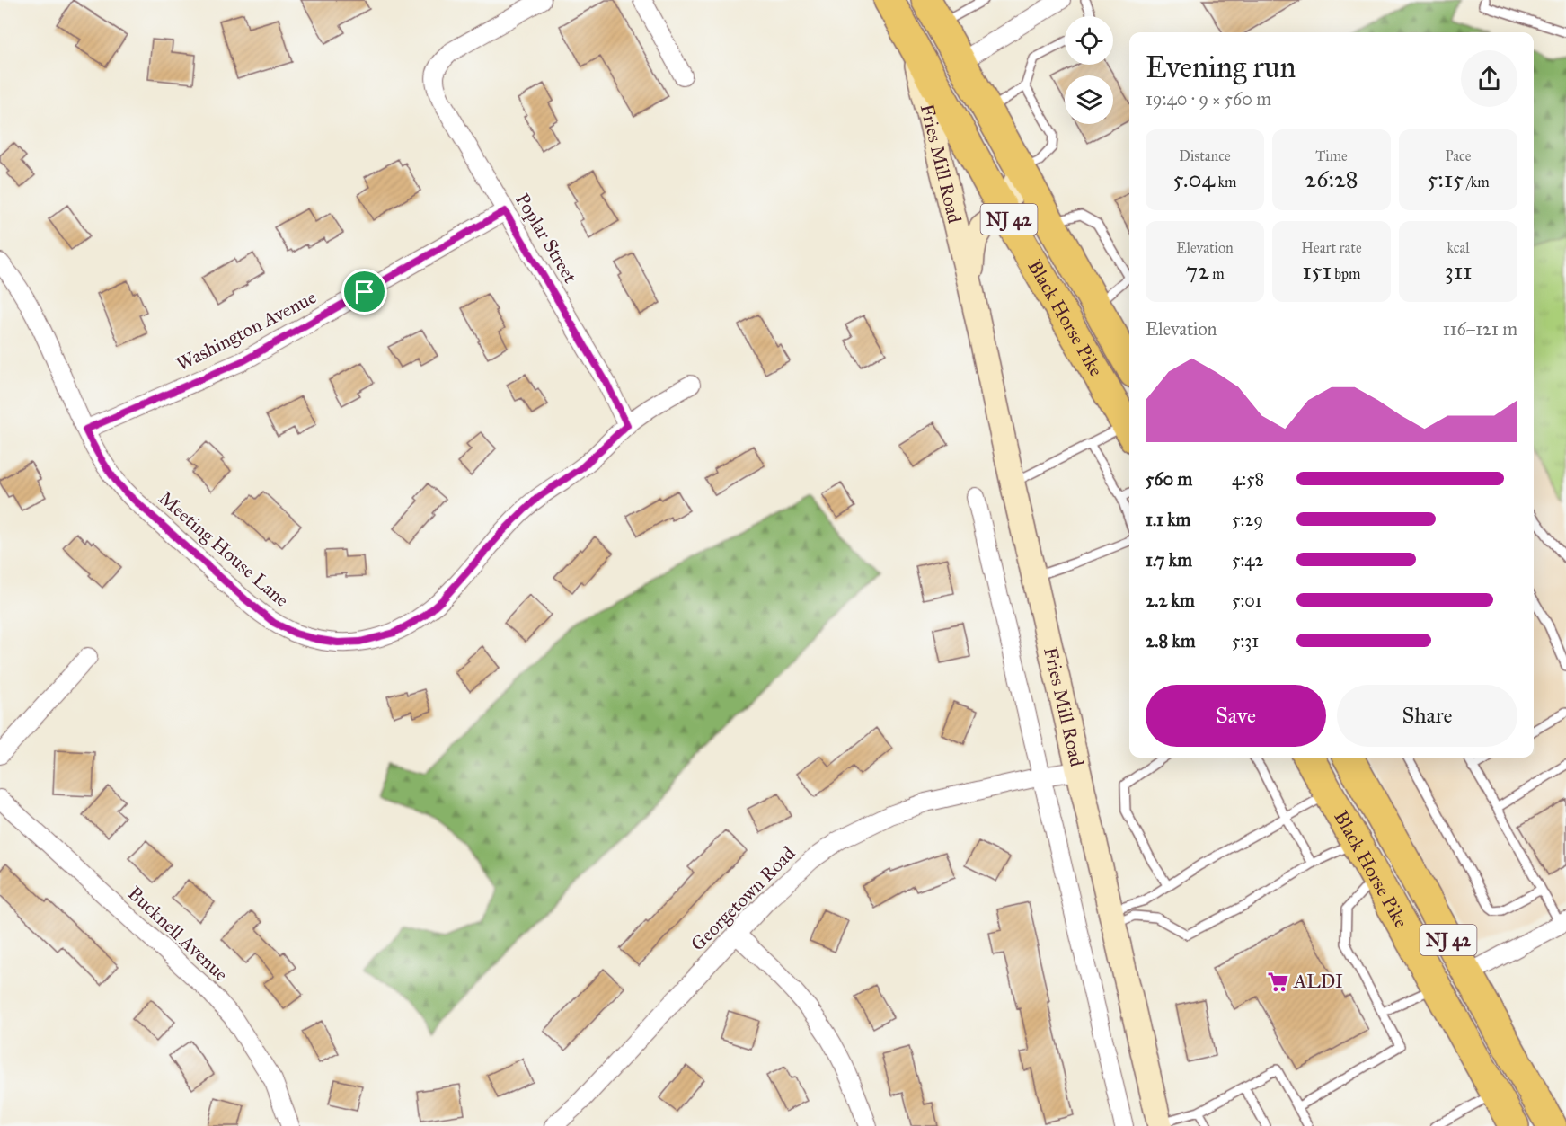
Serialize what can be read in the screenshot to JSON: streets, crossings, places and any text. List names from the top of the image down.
{
  "streets": {
    "highway": ["NJ 42", "Black Horse Pike"],
    "main road": ["Fries Mill Road"],
    "street": [
      "Poplar Street",
      "Washington Avenue",
      "Meeting House Lane",
      "Georgetown Road",
      "Bucknell Avenue"
    ]
  },
  "crossings": [
    ["Fries Mill Road", "Black Horse Pike"],
    ["Fries Mill Road", "Georgetown Road"],
    ["Poplar Street", "Washington Avenue"],
    ["Poplar Street", "Meeting House Lane"],
    ["Washington Avenue", "Meeting House Lane"]
  ],
  "places": {
    "supermarket": ["ALDI"]
  },
  "page": {
    "heading": ["Evening run", "19:40 · 9 × 560 m"],
    "stats": [
      ["Distance", "5.04 km"],
      ["Time", "26:28"],
      ["Pace", "5:15 /km"],
      ["Elevation", "72 m"],
      ["Heart rate", "151 bpm"],
      ["kcal", "311"]
    ],
    "chart": ["Elevation", "116–121 m"],
    "list": [
      {
        "name": "560 m",
        "note": "4:58"
      },
      {
        "name": "1.1 km",
        "note": "5:29"
      },
      {
        "name": "1.7 km",
        "note": "5:42"
      },
      {
        "name": "2.2 km",
        "note": "5:01"
      },
      {
        "name": "2.8 km",
        "note": "5:31"
      }
    ],
    "buttons": ["Save", "Share"]
  }
}
